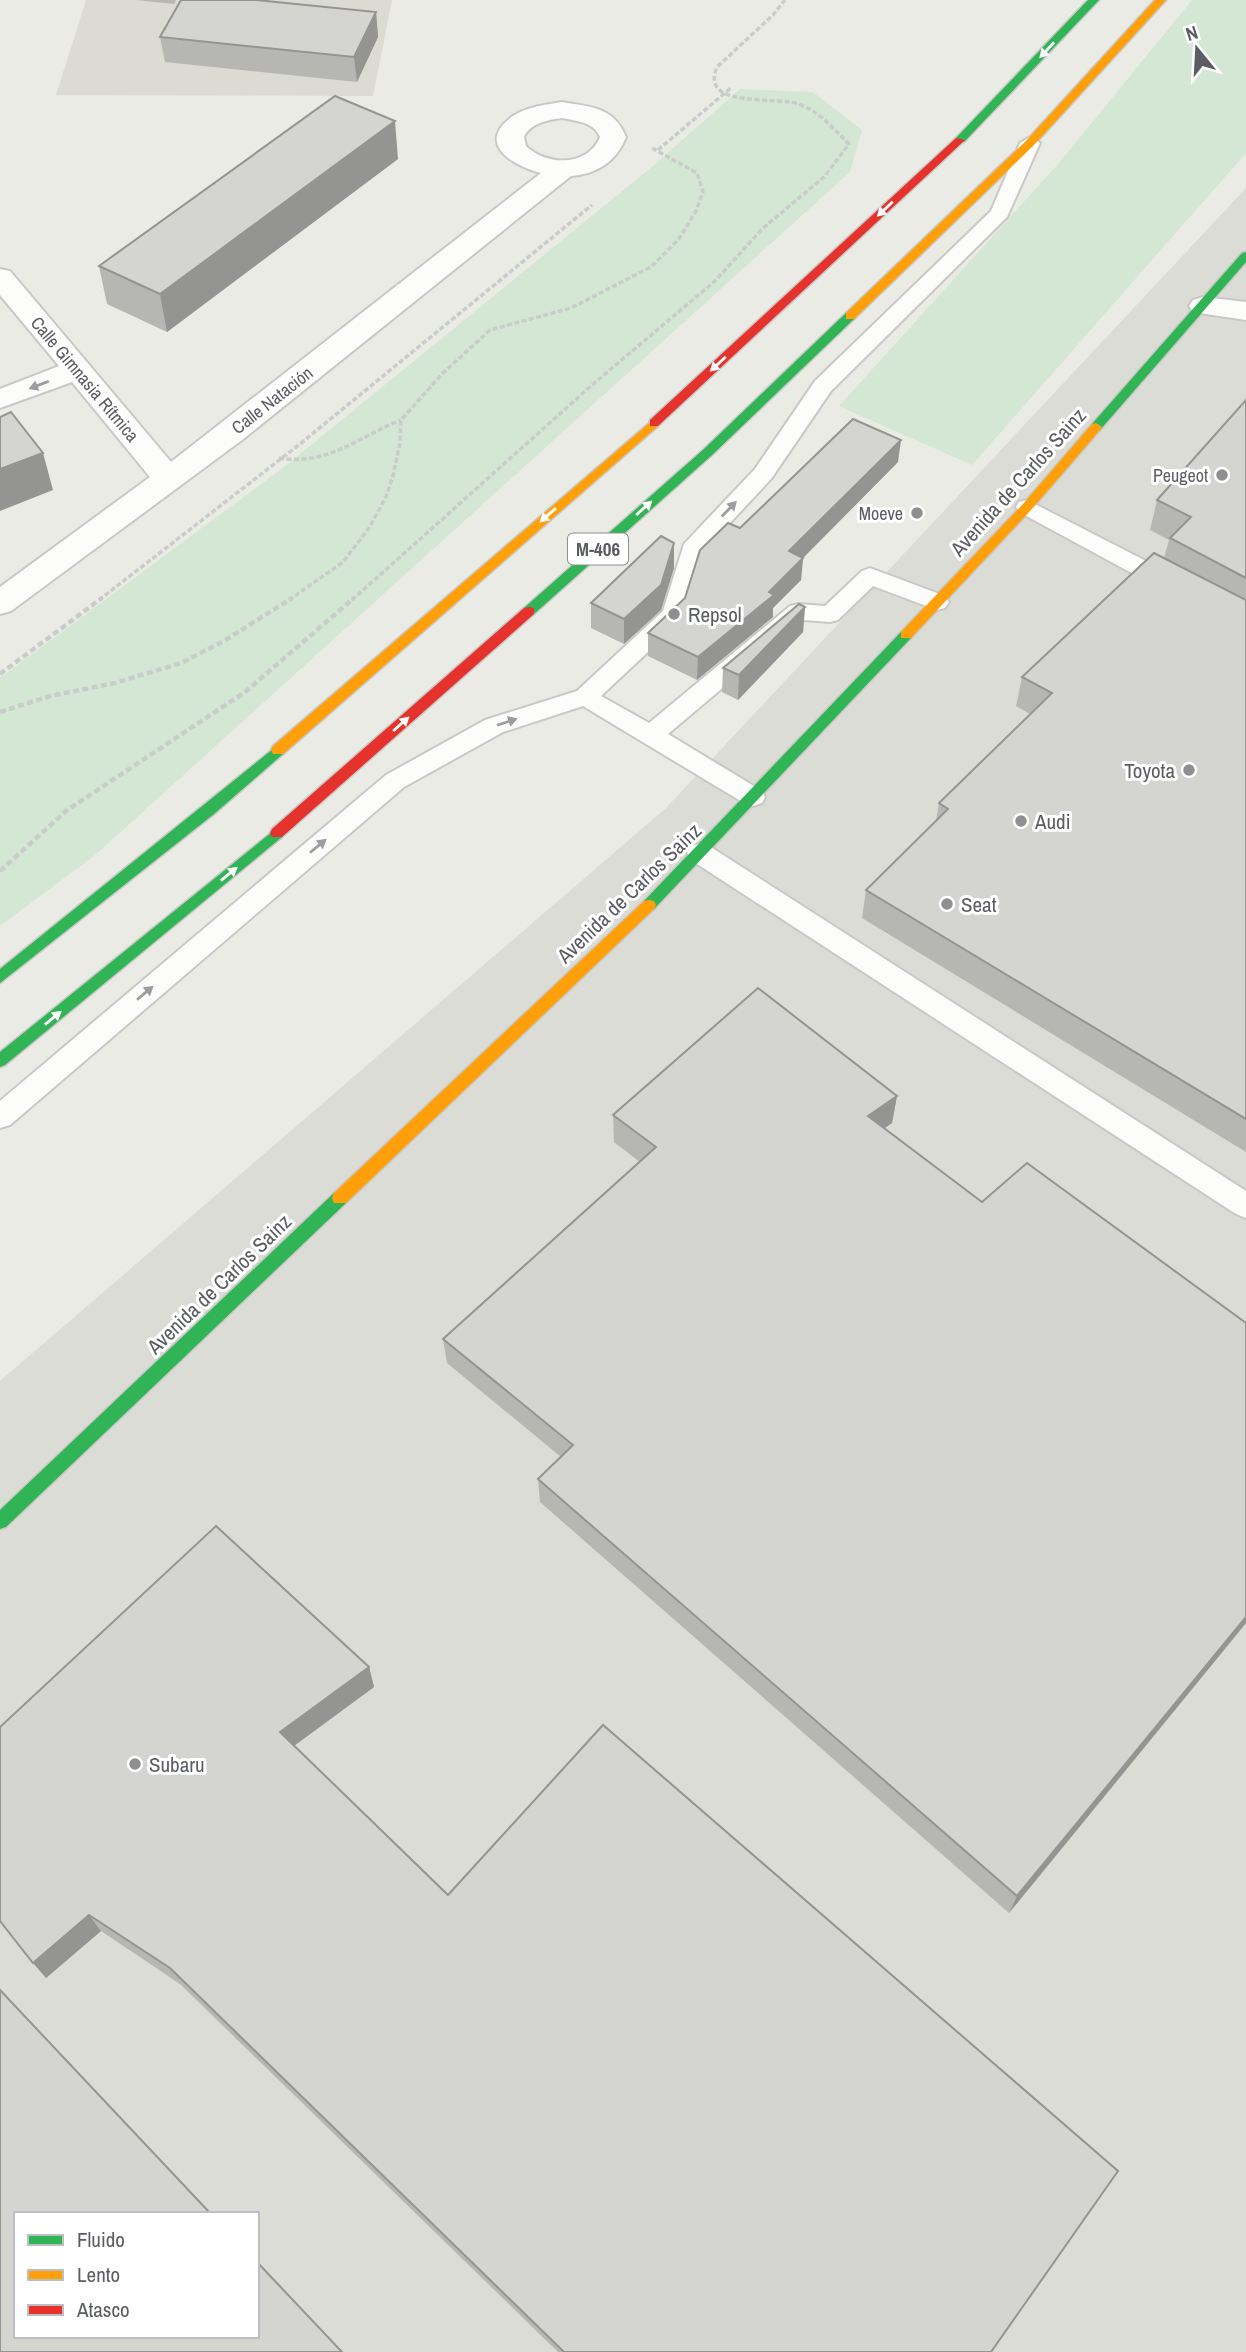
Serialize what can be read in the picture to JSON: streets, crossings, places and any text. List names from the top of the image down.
{
  "streets": {
    "main road": ["Avenida de Carlos Sainz", "M-406"],
    "street": ["Calle Gimnasia Rítmica", "Calle Natación"]
  },
  "crossings": [
    ["Calle Gimnasia Rítmica", "Calle Natación"]
  ],
  "places": [
    "Peugeot",
    "Moeve",
    "Repsol",
    "Toyota",
    "Audi",
    "Seat",
    "Subaru"
  ],
  "legend": ["Fluido", "Lento", "Atasco"],
  "north": "top"
}
